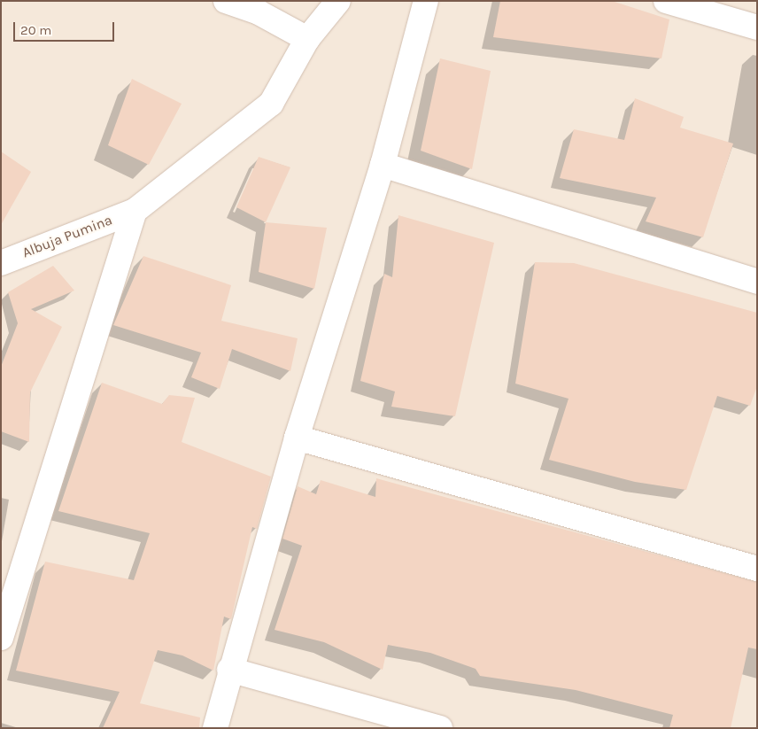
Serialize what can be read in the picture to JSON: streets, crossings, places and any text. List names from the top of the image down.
{
  "streets": {
    "street": ["Albuja Pumina"]
  },
  "scale_bar": "20 m"
}
